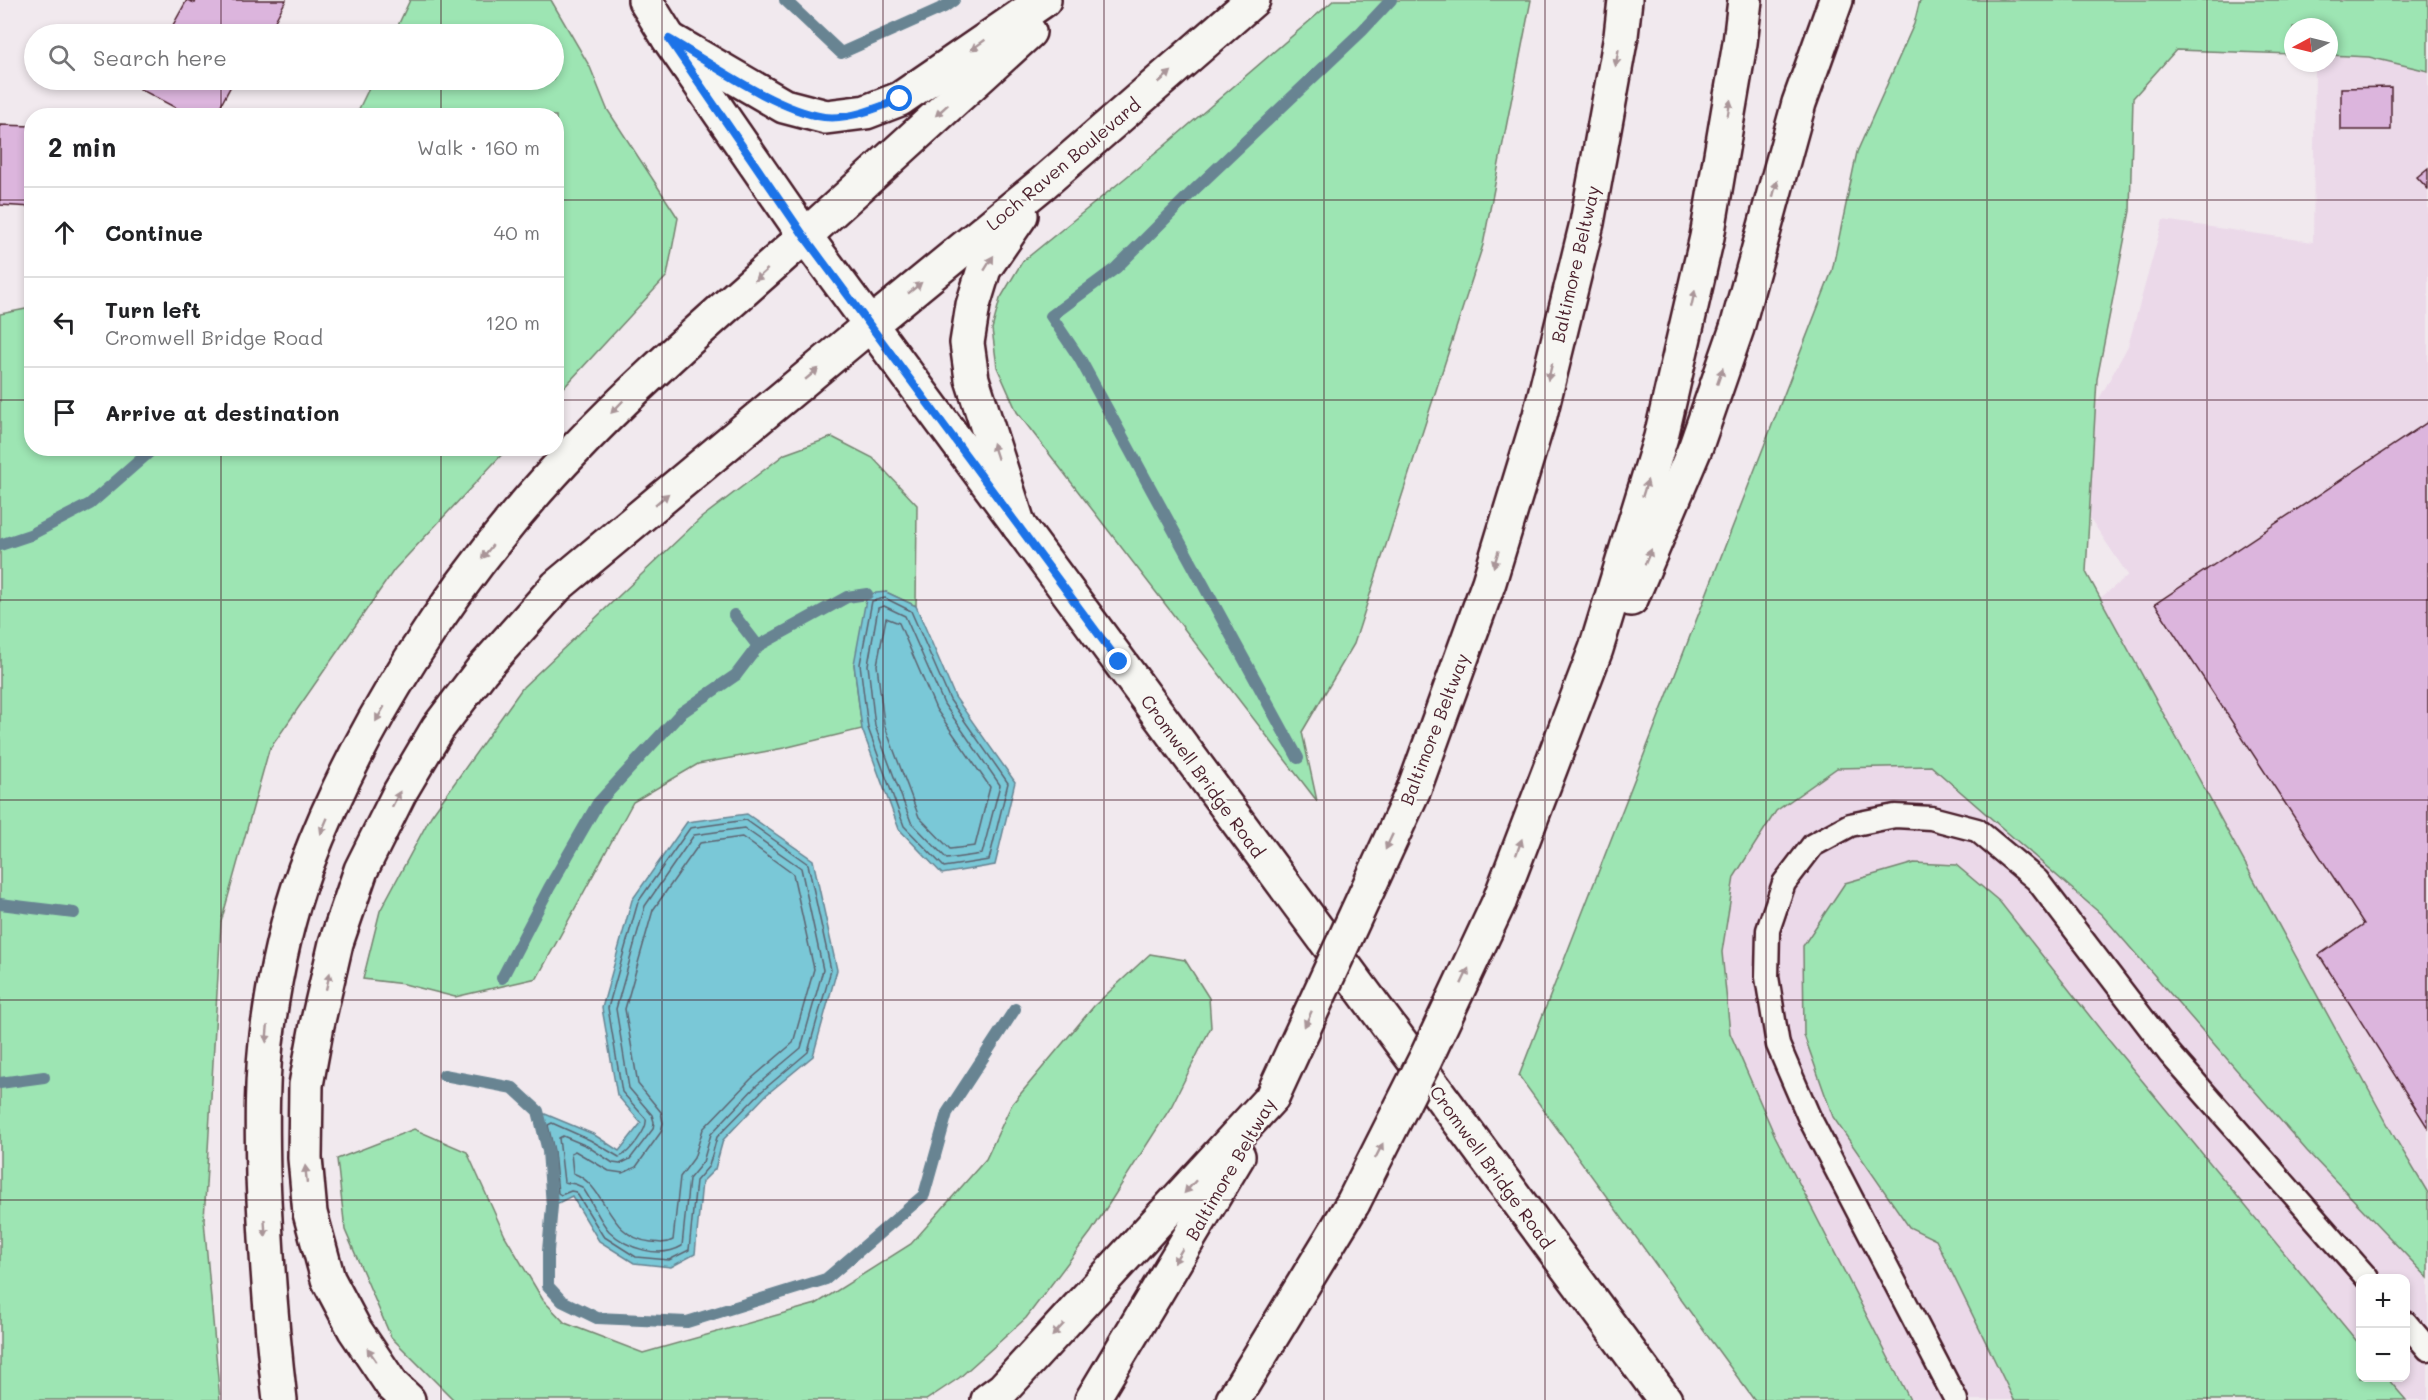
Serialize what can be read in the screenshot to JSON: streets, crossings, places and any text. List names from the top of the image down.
{
  "streets": {
    "main road": ["Loch Raven Boulevard", "Baltimore Beltway", "Cromwell Bridge Road"]
  },
  "crossings": [
    ["Loch Raven Boulevard", "Cromwell Bridge Road"]
  ],
  "north": "left",
  "page": {
    "search": "Search here",
    "heading": ["2 min", "Walk · 160 m"],
    "list": [
      ["Continue", "40 m"],
      ["Turn left", "Cromwell Bridge Road", "120 m"],
      "Arrive at destination"
    ],
    "map_buttons": ["+", "−"]
  }
}
